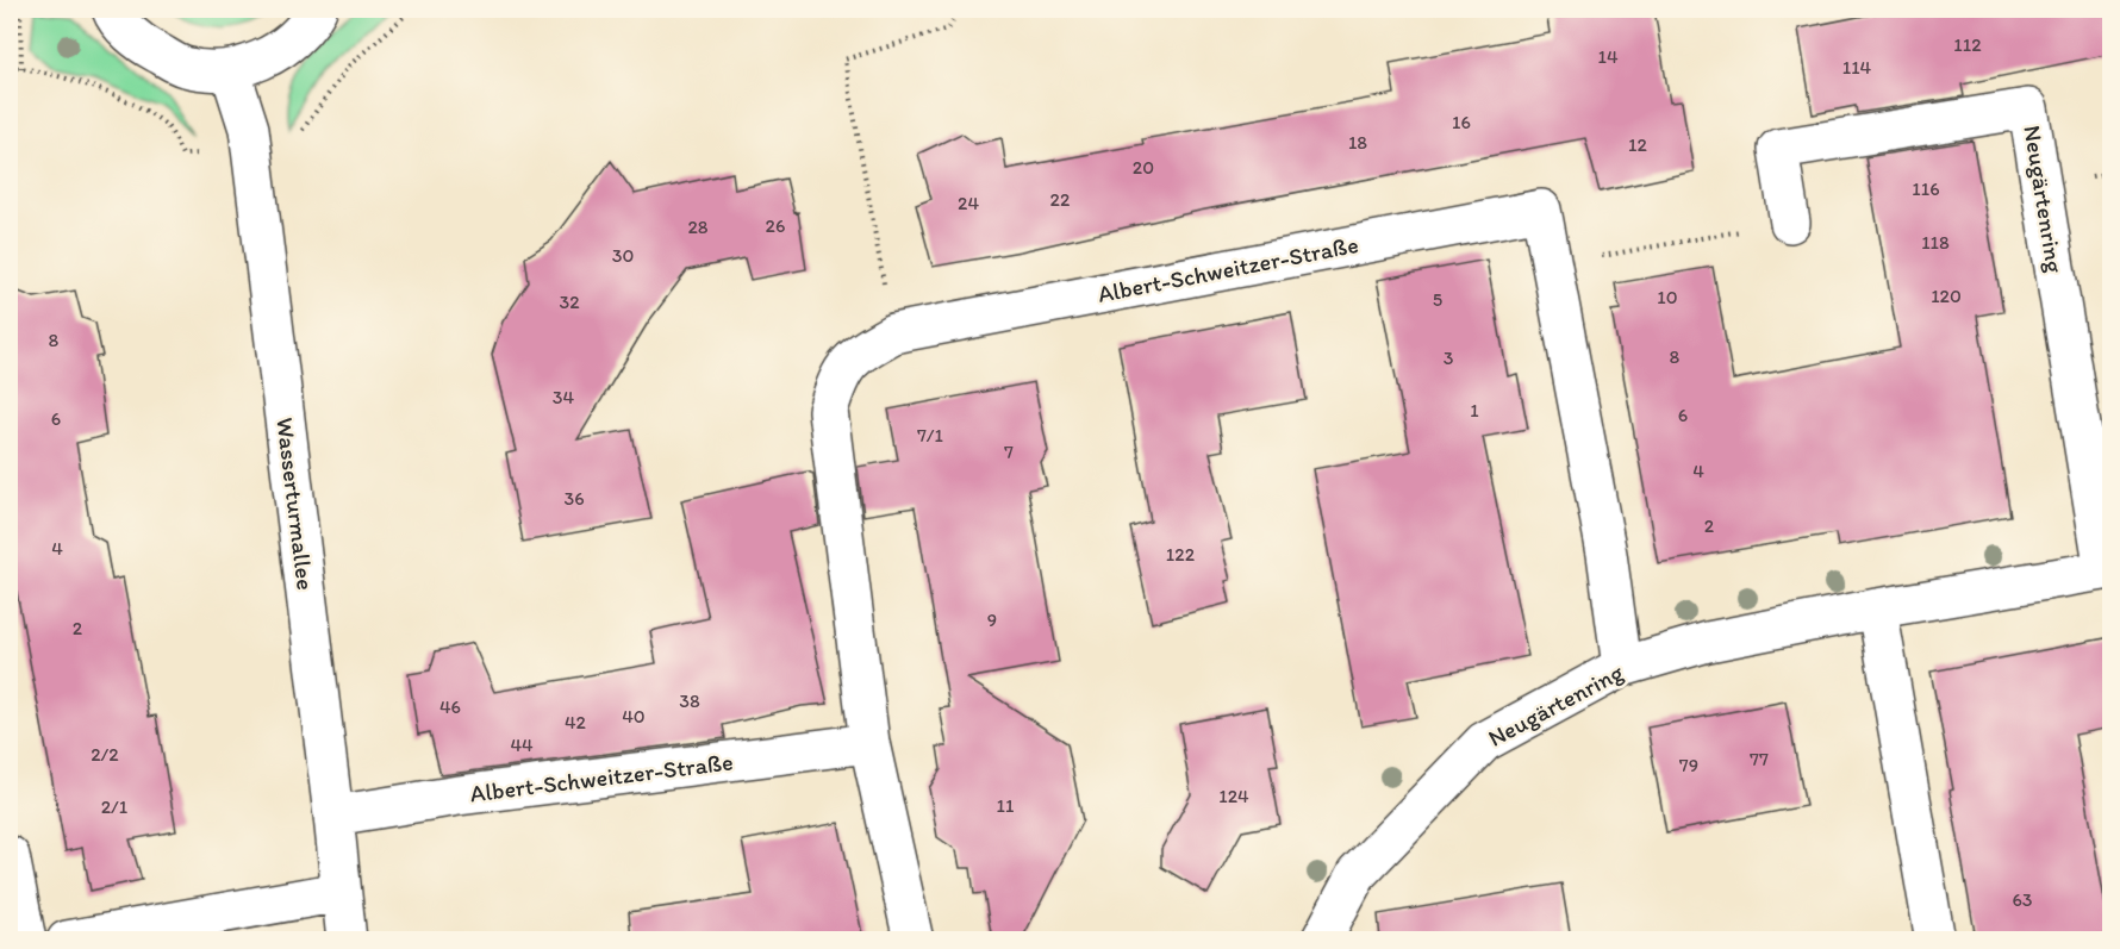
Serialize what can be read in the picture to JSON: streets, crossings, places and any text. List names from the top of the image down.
{
  "streets": {
    "street": ["Neugärtenring", "Albert-Schweitzer-Straße", "Wasserturmallee"]
  },
  "crossings": [
    ["Neugärtenring", "Albert-Schweitzer-Straße"],
    ["Albert-Schweitzer-Straße", "Wasserturmallee"]
  ],
  "house_numbers": [
    "112",
    "14",
    "114",
    "16",
    "18",
    "12",
    "20",
    "116",
    "22",
    "24",
    "26",
    "28",
    "118",
    "30",
    "120",
    "10",
    "5",
    "32",
    "8",
    "8",
    "3",
    "34",
    "1",
    "6",
    "6",
    "7/1",
    "7",
    "4",
    "36",
    "2",
    "4",
    "122",
    "9",
    "2",
    "38",
    "46",
    "40",
    "42",
    "44",
    "2/2",
    "77",
    "79",
    "124",
    "11",
    "2/1",
    "63"
  ]
}
